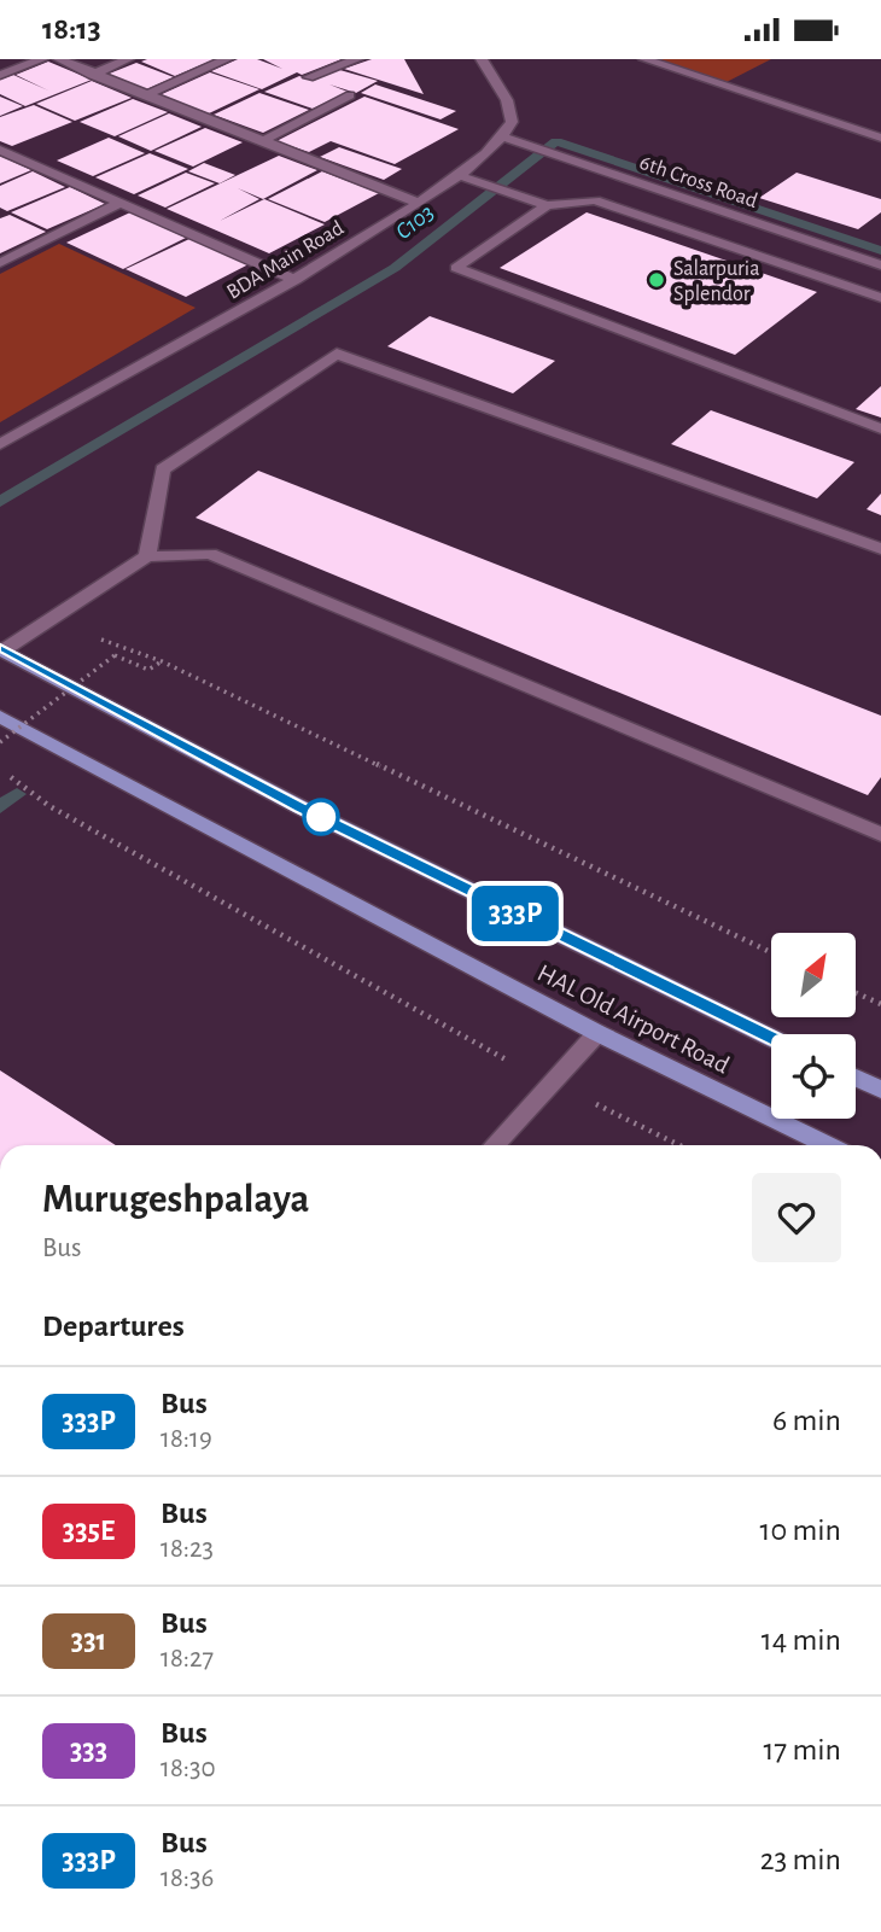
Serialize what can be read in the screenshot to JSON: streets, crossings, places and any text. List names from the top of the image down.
{
  "streets": {
    "main road": ["HAL Old Airport Road"],
    "street": ["6th Cross Road", "BDA Main Road"]
  },
  "crossings": [
    ["6th Cross Road", "BDA Main Road"]
  ],
  "water": ["C103"],
  "places": ["Salarpuria Splendor"],
  "lines": ["bus line 333P"],
  "north": "top right",
  "page": {
    "status": "18:13",
    "on_map": "333P",
    "heading": [
      ["Murugeshpalaya", "Bus"],
      "Departures"
    ],
    "list": [
      {
        "mark": "333P",
        "name": "Bus",
        "note": "18:19",
        "value": "6 min"
      },
      {
        "mark": "335E",
        "name": "Bus",
        "note": "18:23",
        "value": "10 min"
      },
      {
        "mark": "331",
        "name": "Bus",
        "note": "18:27",
        "value": "14 min"
      },
      {
        "mark": "333",
        "name": "Bus",
        "note": "18:30",
        "value": "17 min"
      },
      {
        "mark": "333P",
        "name": "Bus",
        "note": "18:36",
        "value": "23 min"
      }
    ]
  }
}
